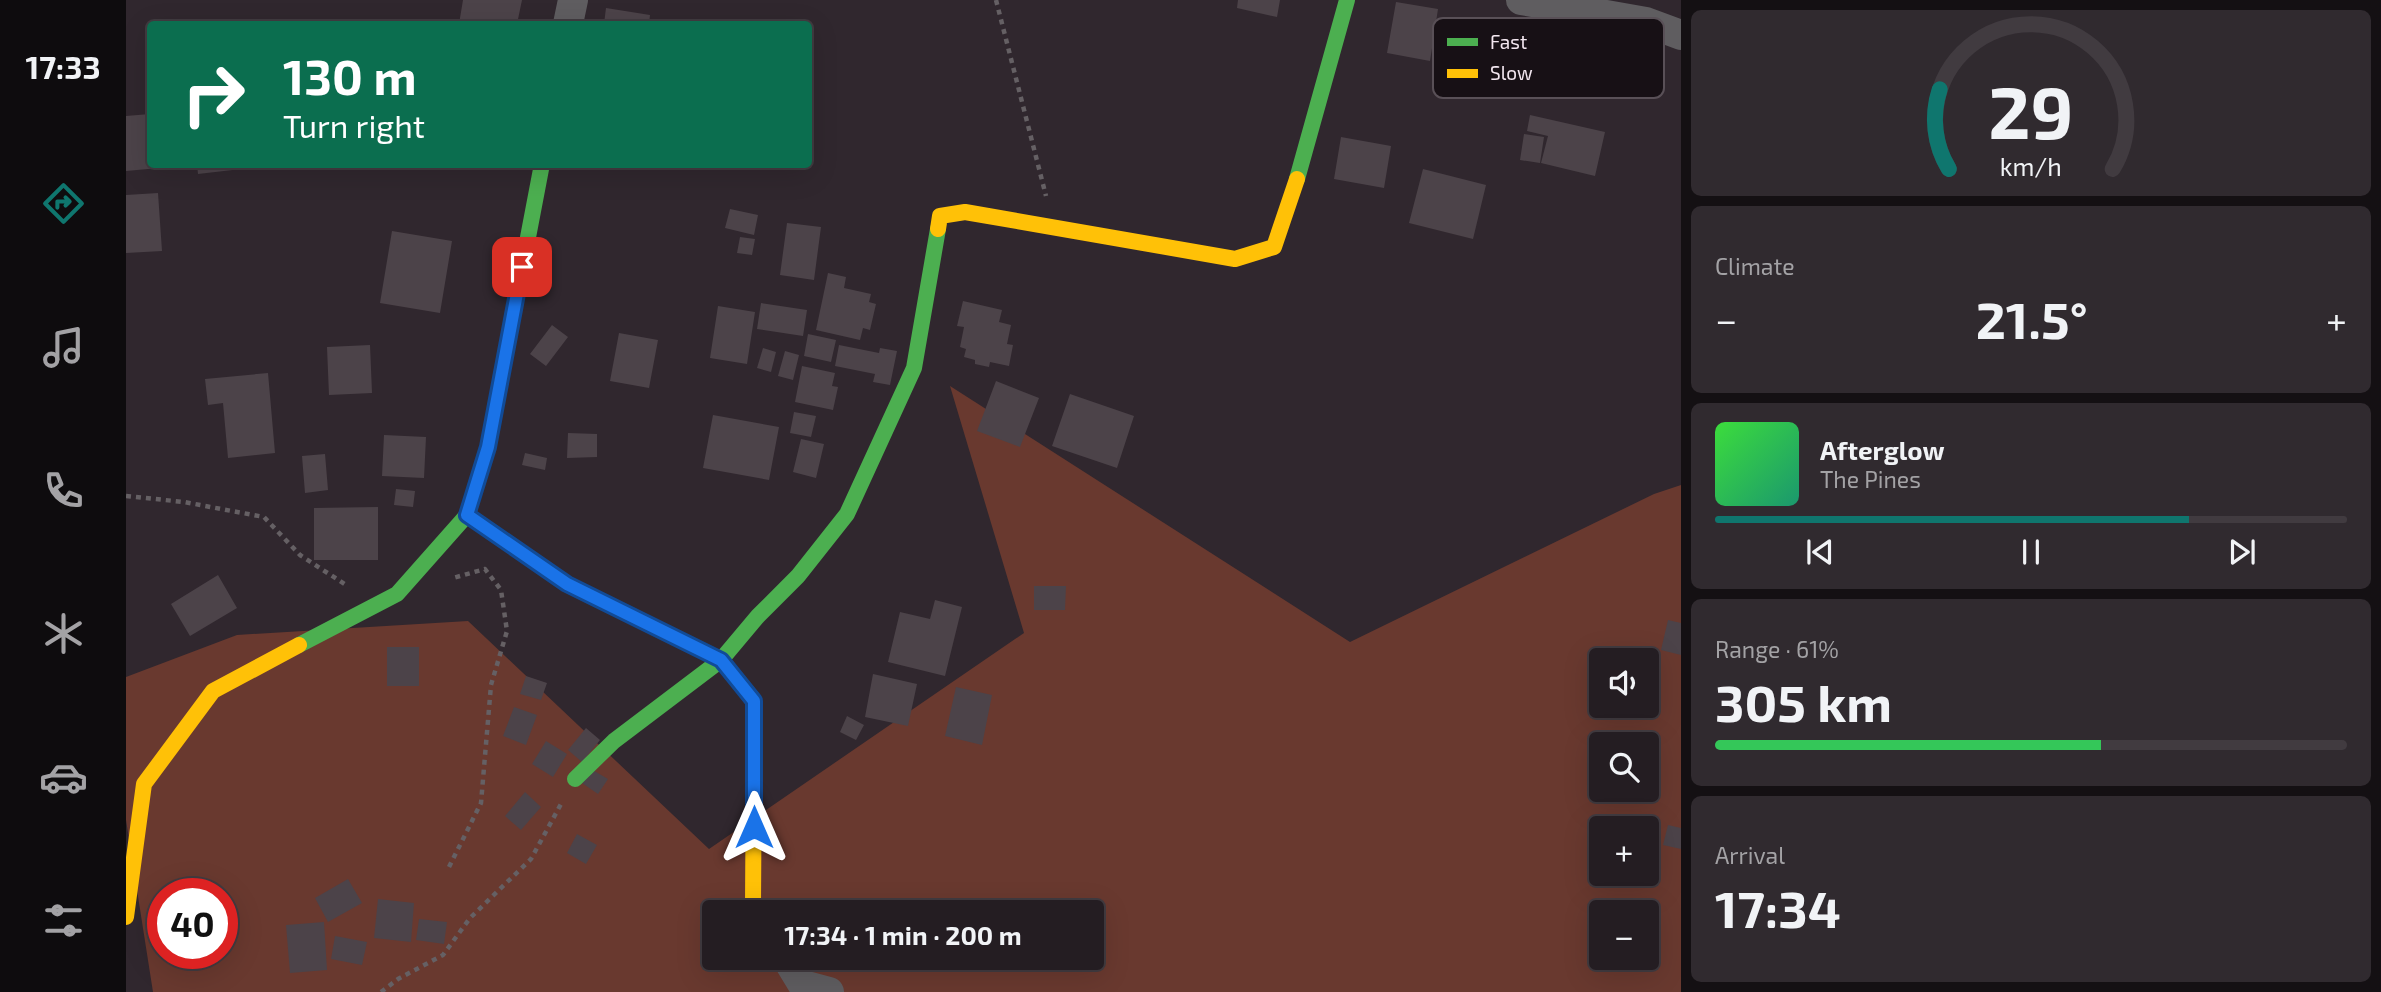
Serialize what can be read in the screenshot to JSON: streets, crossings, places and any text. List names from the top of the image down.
{
  "legend": ["Fast", "Slow"],
  "page": {
    "tabs": "17:33",
    "turn": ["130 m", "Turn right"],
    "tile": [
      "Climate",
      ["Range · 61%", "305 km"],
      ["Arrival", "17:34"]
    ],
    "heat": ["−", "21.5°", "+"],
    "song": ["Afterglow", "The Pines"],
    "map_buttons": ["+", "−"],
    "limit": "40",
    "trip": "17:34 · 1 min · 200 m",
    "gauge": ["29", "km/h"]
  }
}
